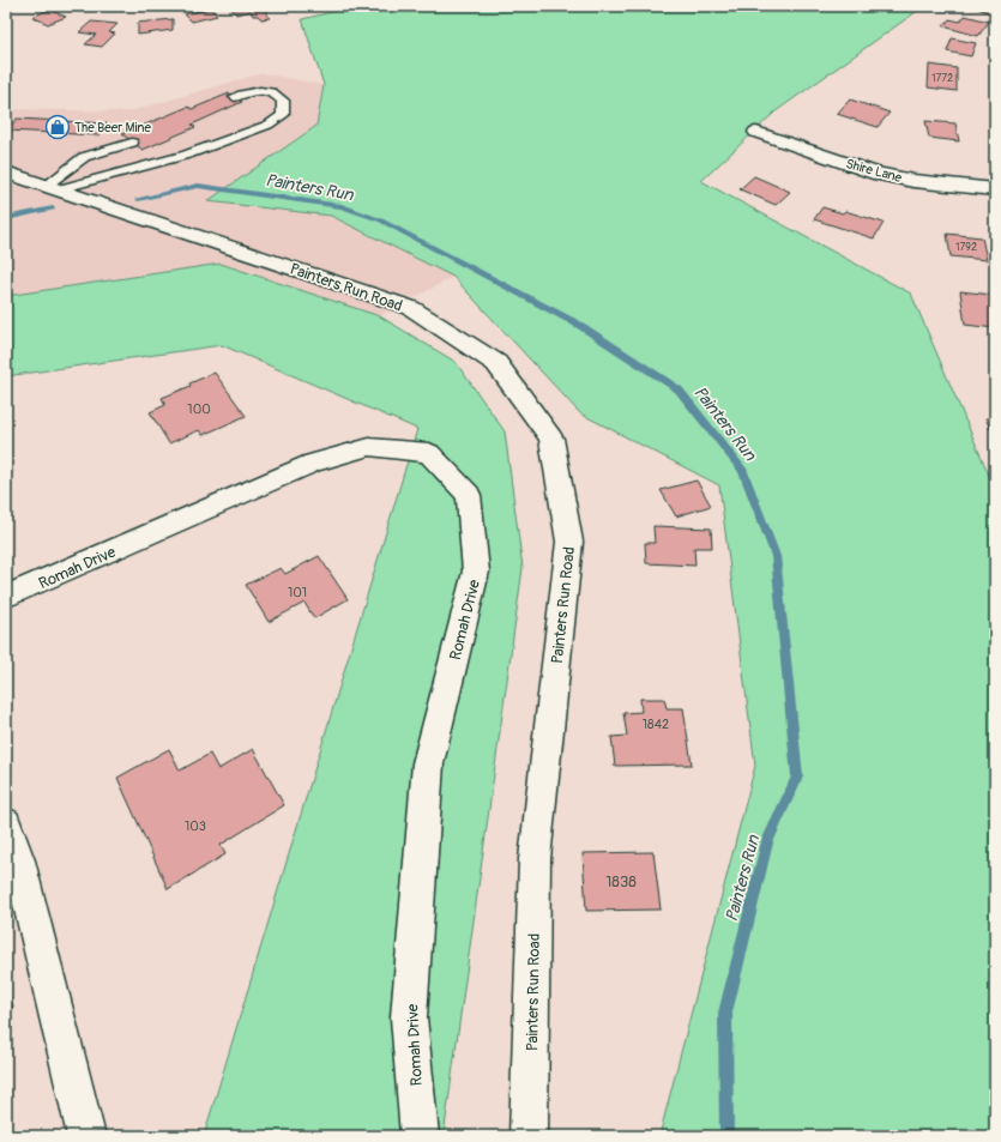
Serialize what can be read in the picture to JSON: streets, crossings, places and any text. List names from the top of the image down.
{
  "streets": {
    "street": ["Shire Lane", "Painters Run Road", "Romah Drive"]
  },
  "water": ["Painters Run"],
  "places": {
    "shop": ["The Beer Mine"]
  },
  "house_numbers": [
    "1772",
    "1792",
    "100",
    "101",
    "1842",
    "103",
    "1838"
  ]
}
